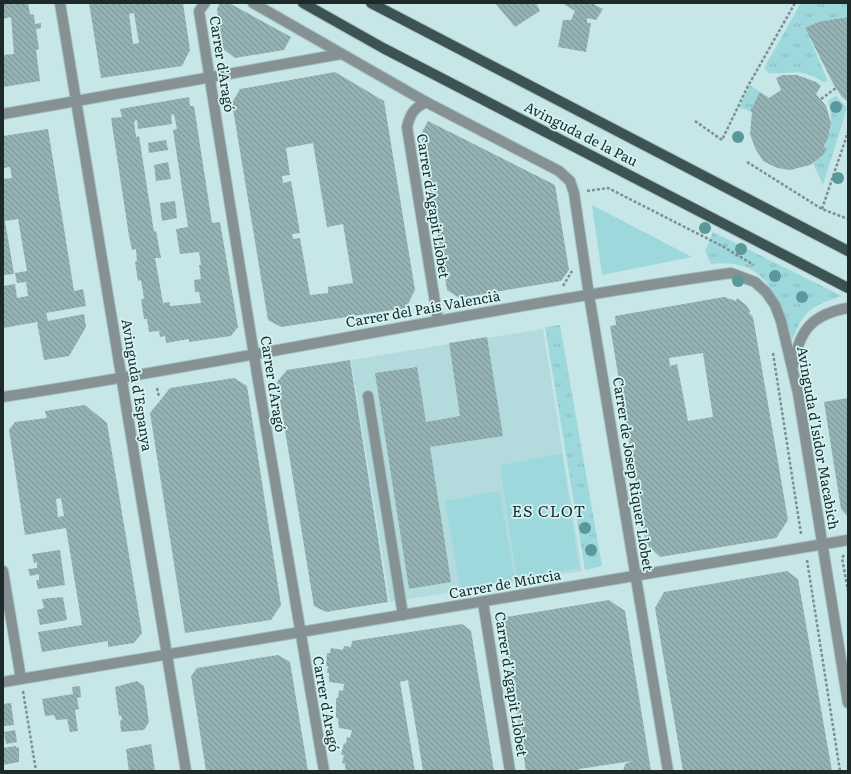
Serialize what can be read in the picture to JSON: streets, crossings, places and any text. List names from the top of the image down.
{
  "streets": {
    "main road": ["Avinguda de la Pau"],
    "street": [
      "Carrer d'Aragó",
      "Carrer d'Agapit Llobet",
      "Carrer del País Valencià",
      "Avinguda d'Espanya",
      "Avinguda d'Isidor Macabich",
      "Carrer de Josep Riquer Llobet",
      "Carrer de Múrcia"
    ]
  },
  "crossings": [
    ["Carrer d'Aragó", "Carrer del País Valencià"],
    ["Carrer d'Aragó", "Carrer de Múrcia"],
    ["Carrer d'Agapit Llobet", "Carrer del País Valencià"],
    ["Carrer d'Agapit Llobet", "Carrer de Josep Riquer Llobet"],
    ["Carrer d'Agapit Llobet", "Carrer de Múrcia"],
    ["Carrer del País Valencià", "Avinguda d'Espanya"],
    ["Carrer del País Valencià", "Avinguda d'Isidor Macabich"],
    ["Carrer del País Valencià", "Carrer de Josep Riquer Llobet"],
    ["Avinguda d'Espanya", "Carrer de Múrcia"],
    ["Avinguda d'Isidor Macabich", "Carrer de Múrcia"],
    ["Carrer de Josep Riquer Llobet", "Carrer de Múrcia"]
  ],
  "districts": ["ES CLOT"]
}
